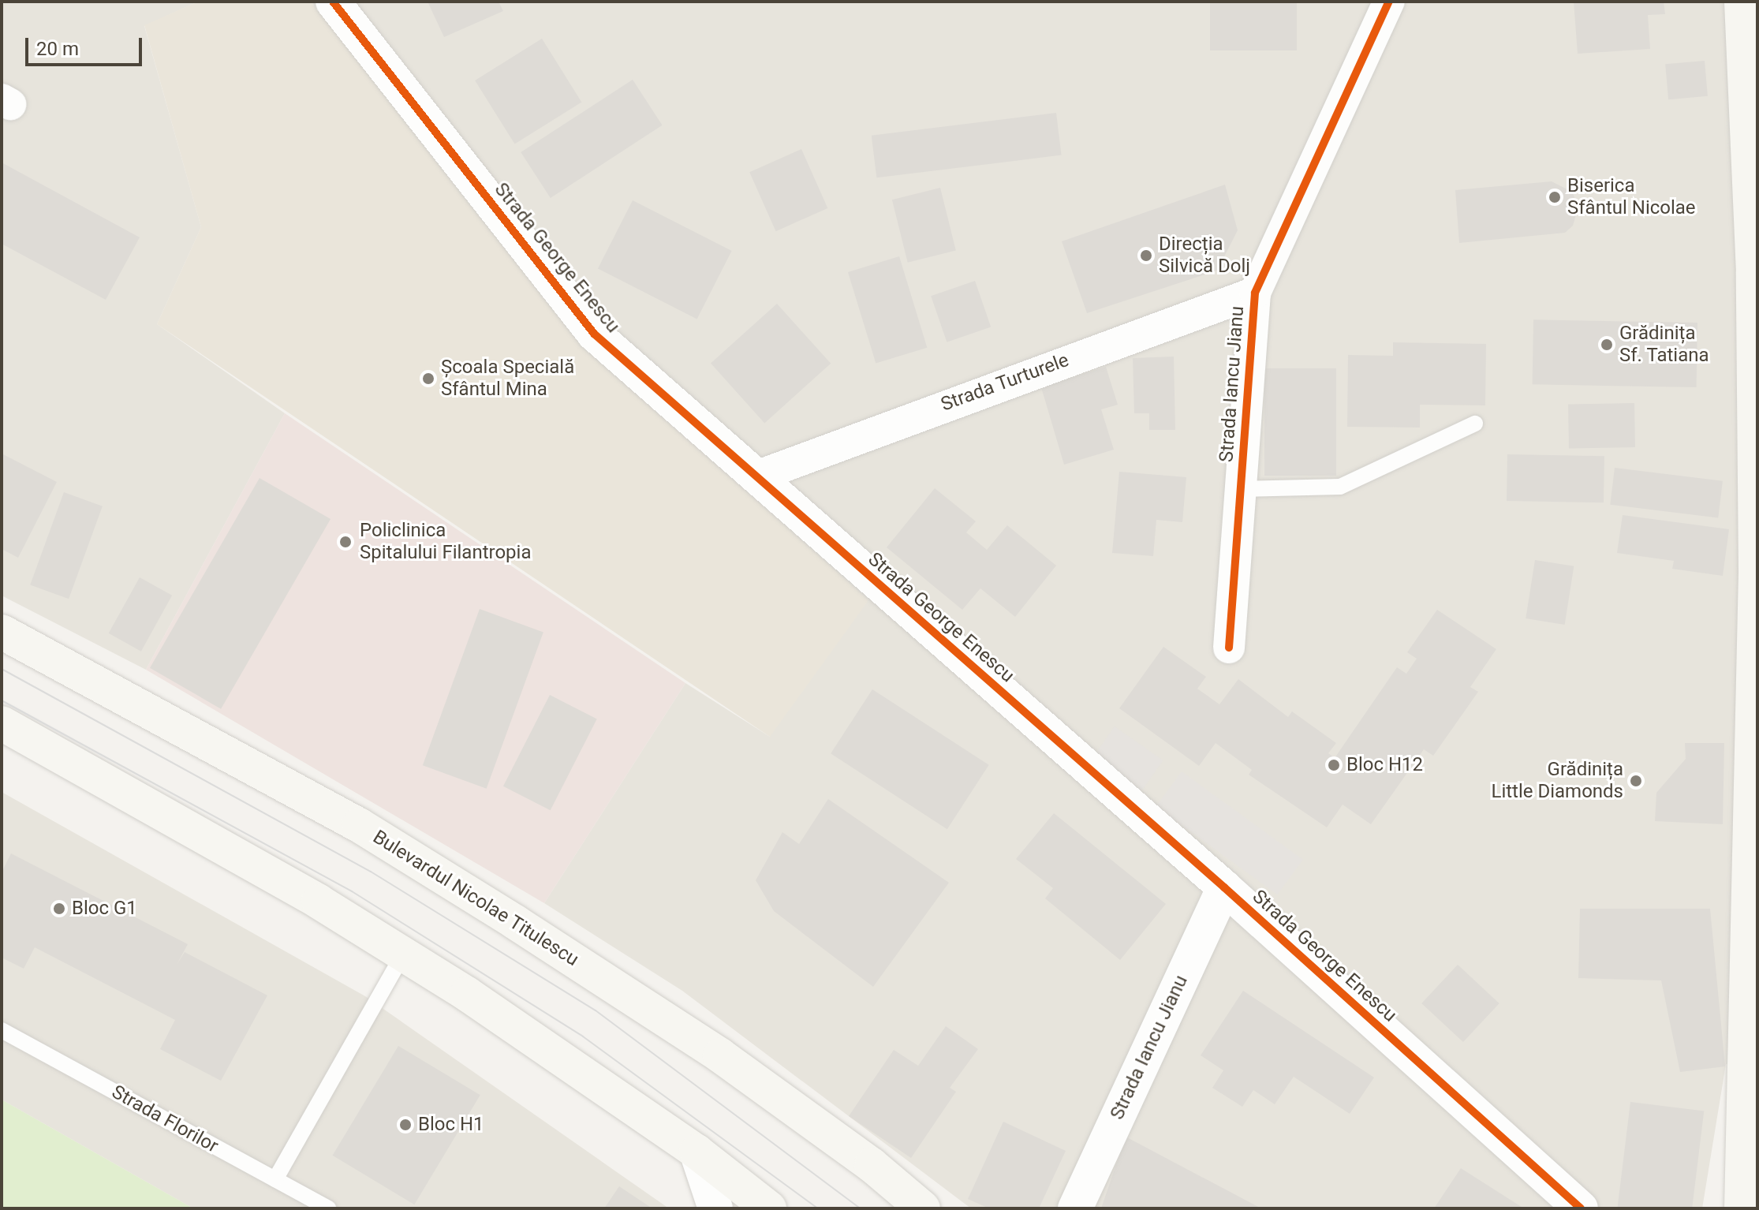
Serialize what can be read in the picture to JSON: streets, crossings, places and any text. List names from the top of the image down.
{
  "streets": {
    "main road": ["Bulevardul Nicolae Titulescu"],
    "street": ["Strada George Enescu", "Strada Turturele", "Strada Iancu Jianu"],
    "lane": ["Strada Florilor"]
  },
  "crossings": [
    ["Strada George Enescu", "Strada Turturele"],
    ["Strada George Enescu", "Strada Iancu Jianu"],
    ["Strada Turturele", "Strada Iancu Jianu"]
  ],
  "places": [
    "Biserica Sfântul Nicolae",
    "Direcția Silvică Dolj",
    "Grădinița Sf. Tatiana",
    "Școala Specială Sfântul Mina",
    "Policlinica Spitalului Filantropia",
    "Bloc H12",
    "Grădinița Little Diamonds",
    "Bloc G1",
    "Bloc H1"
  ],
  "scale_bar": "20 m"
}
